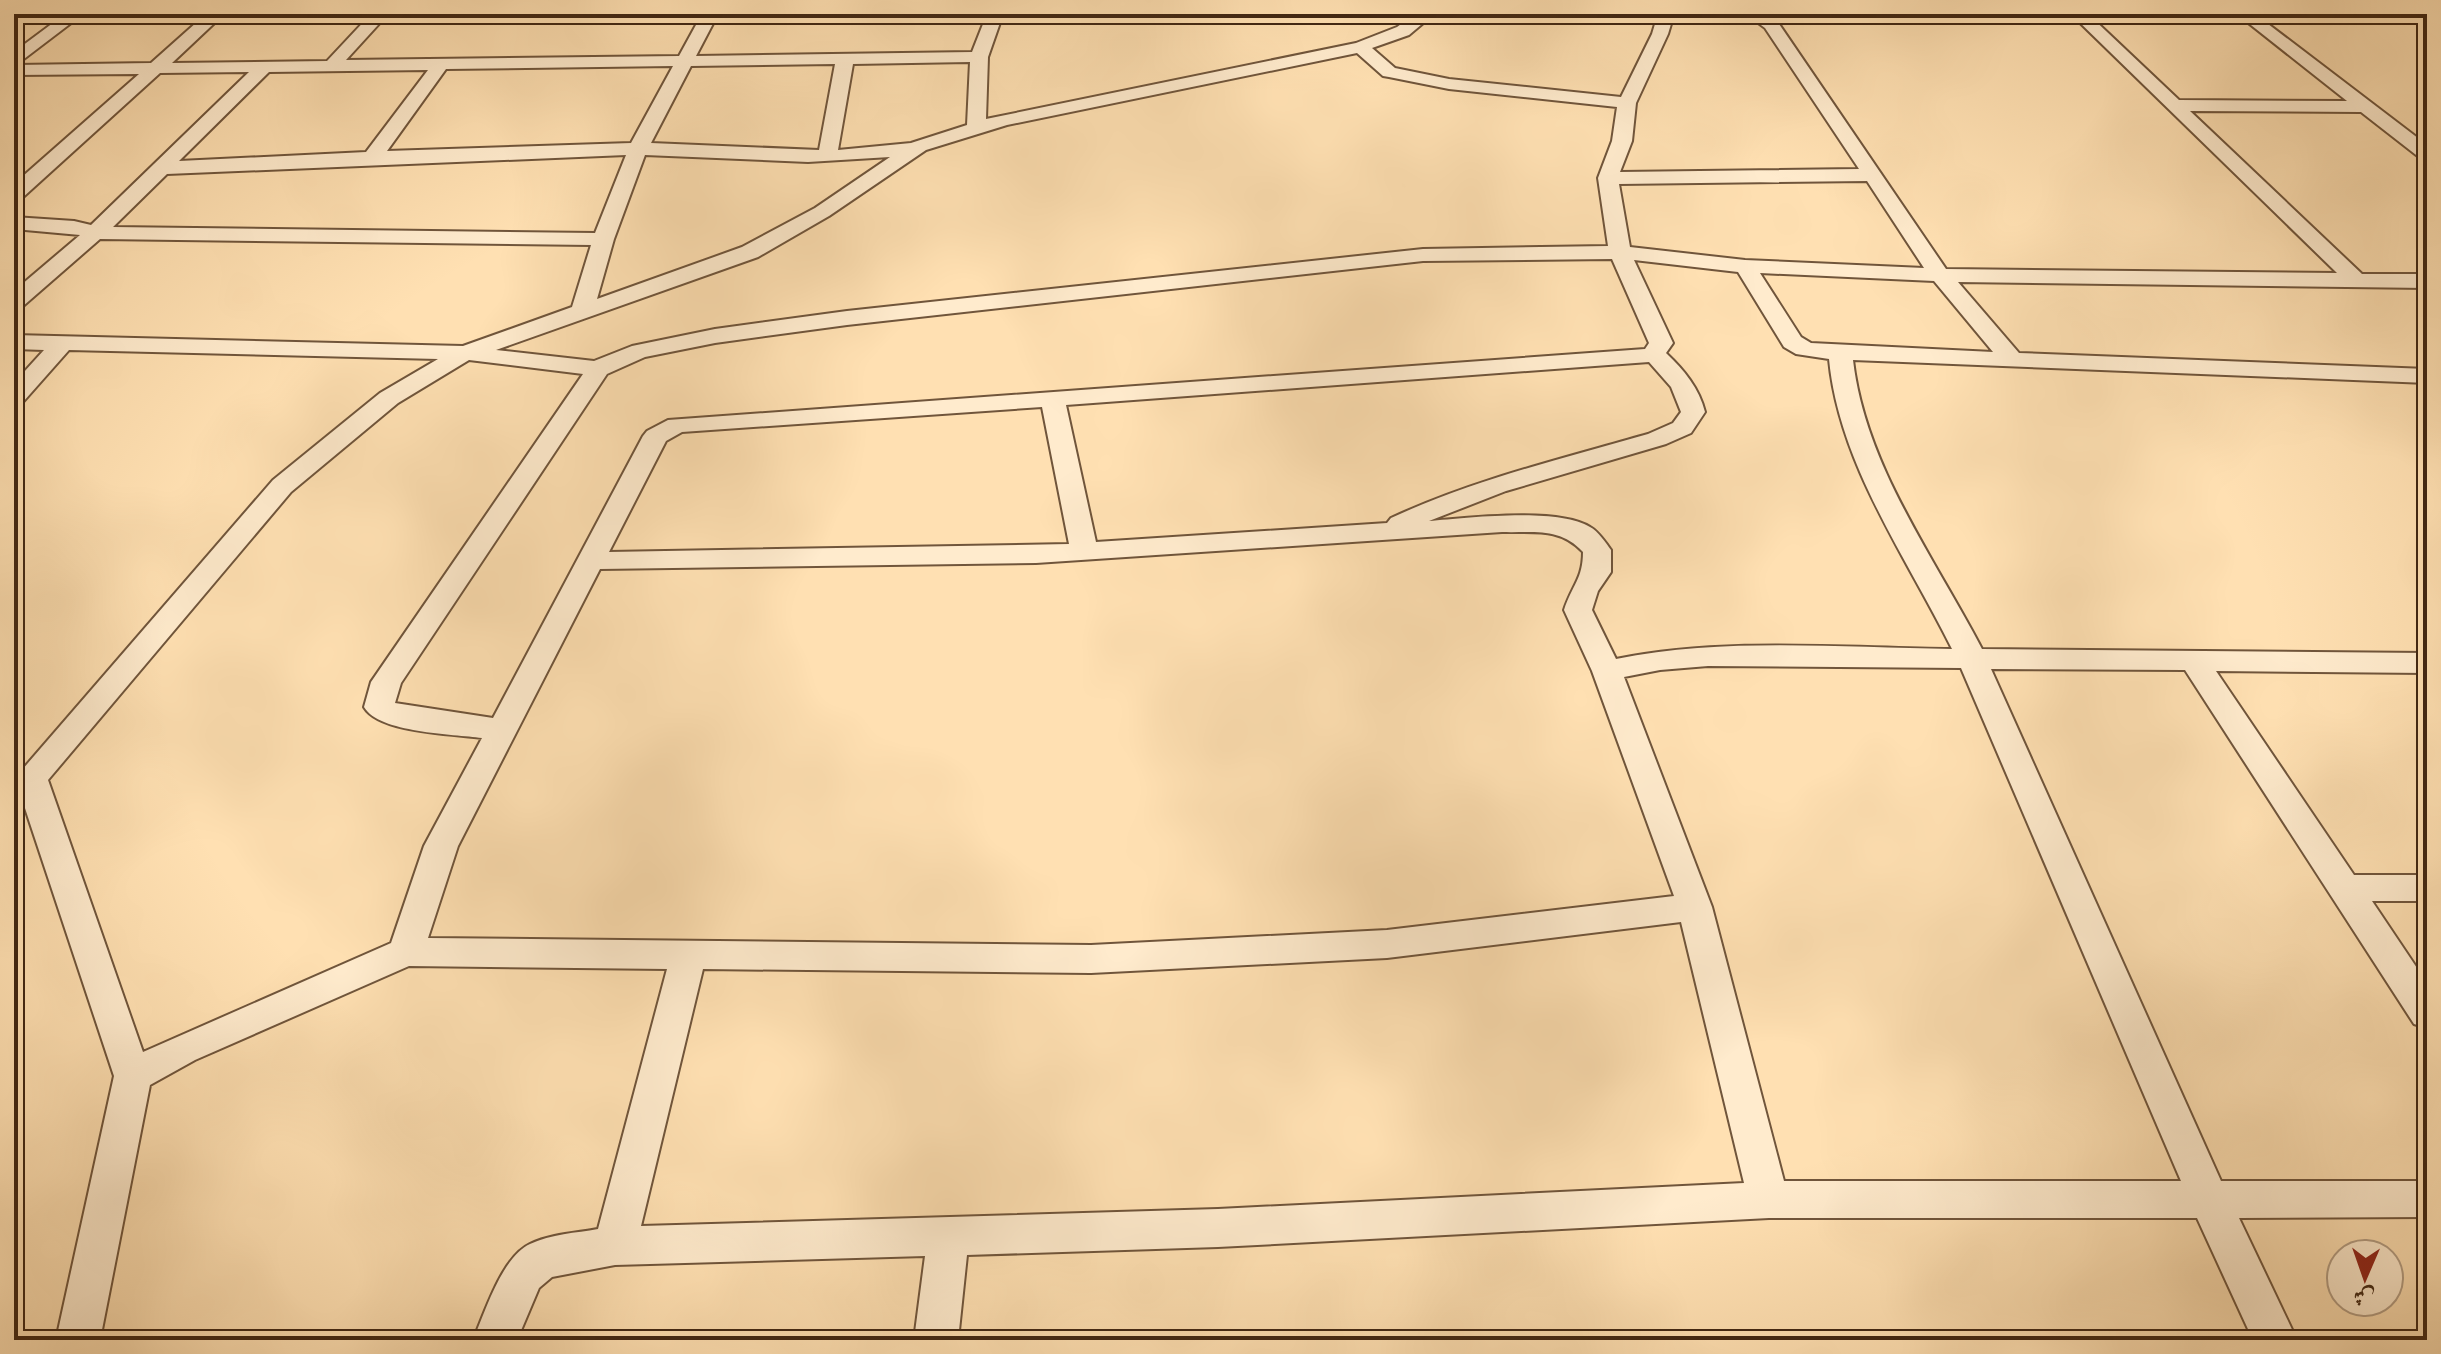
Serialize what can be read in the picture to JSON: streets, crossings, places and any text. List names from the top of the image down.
{
  "north": "bottom"
}
